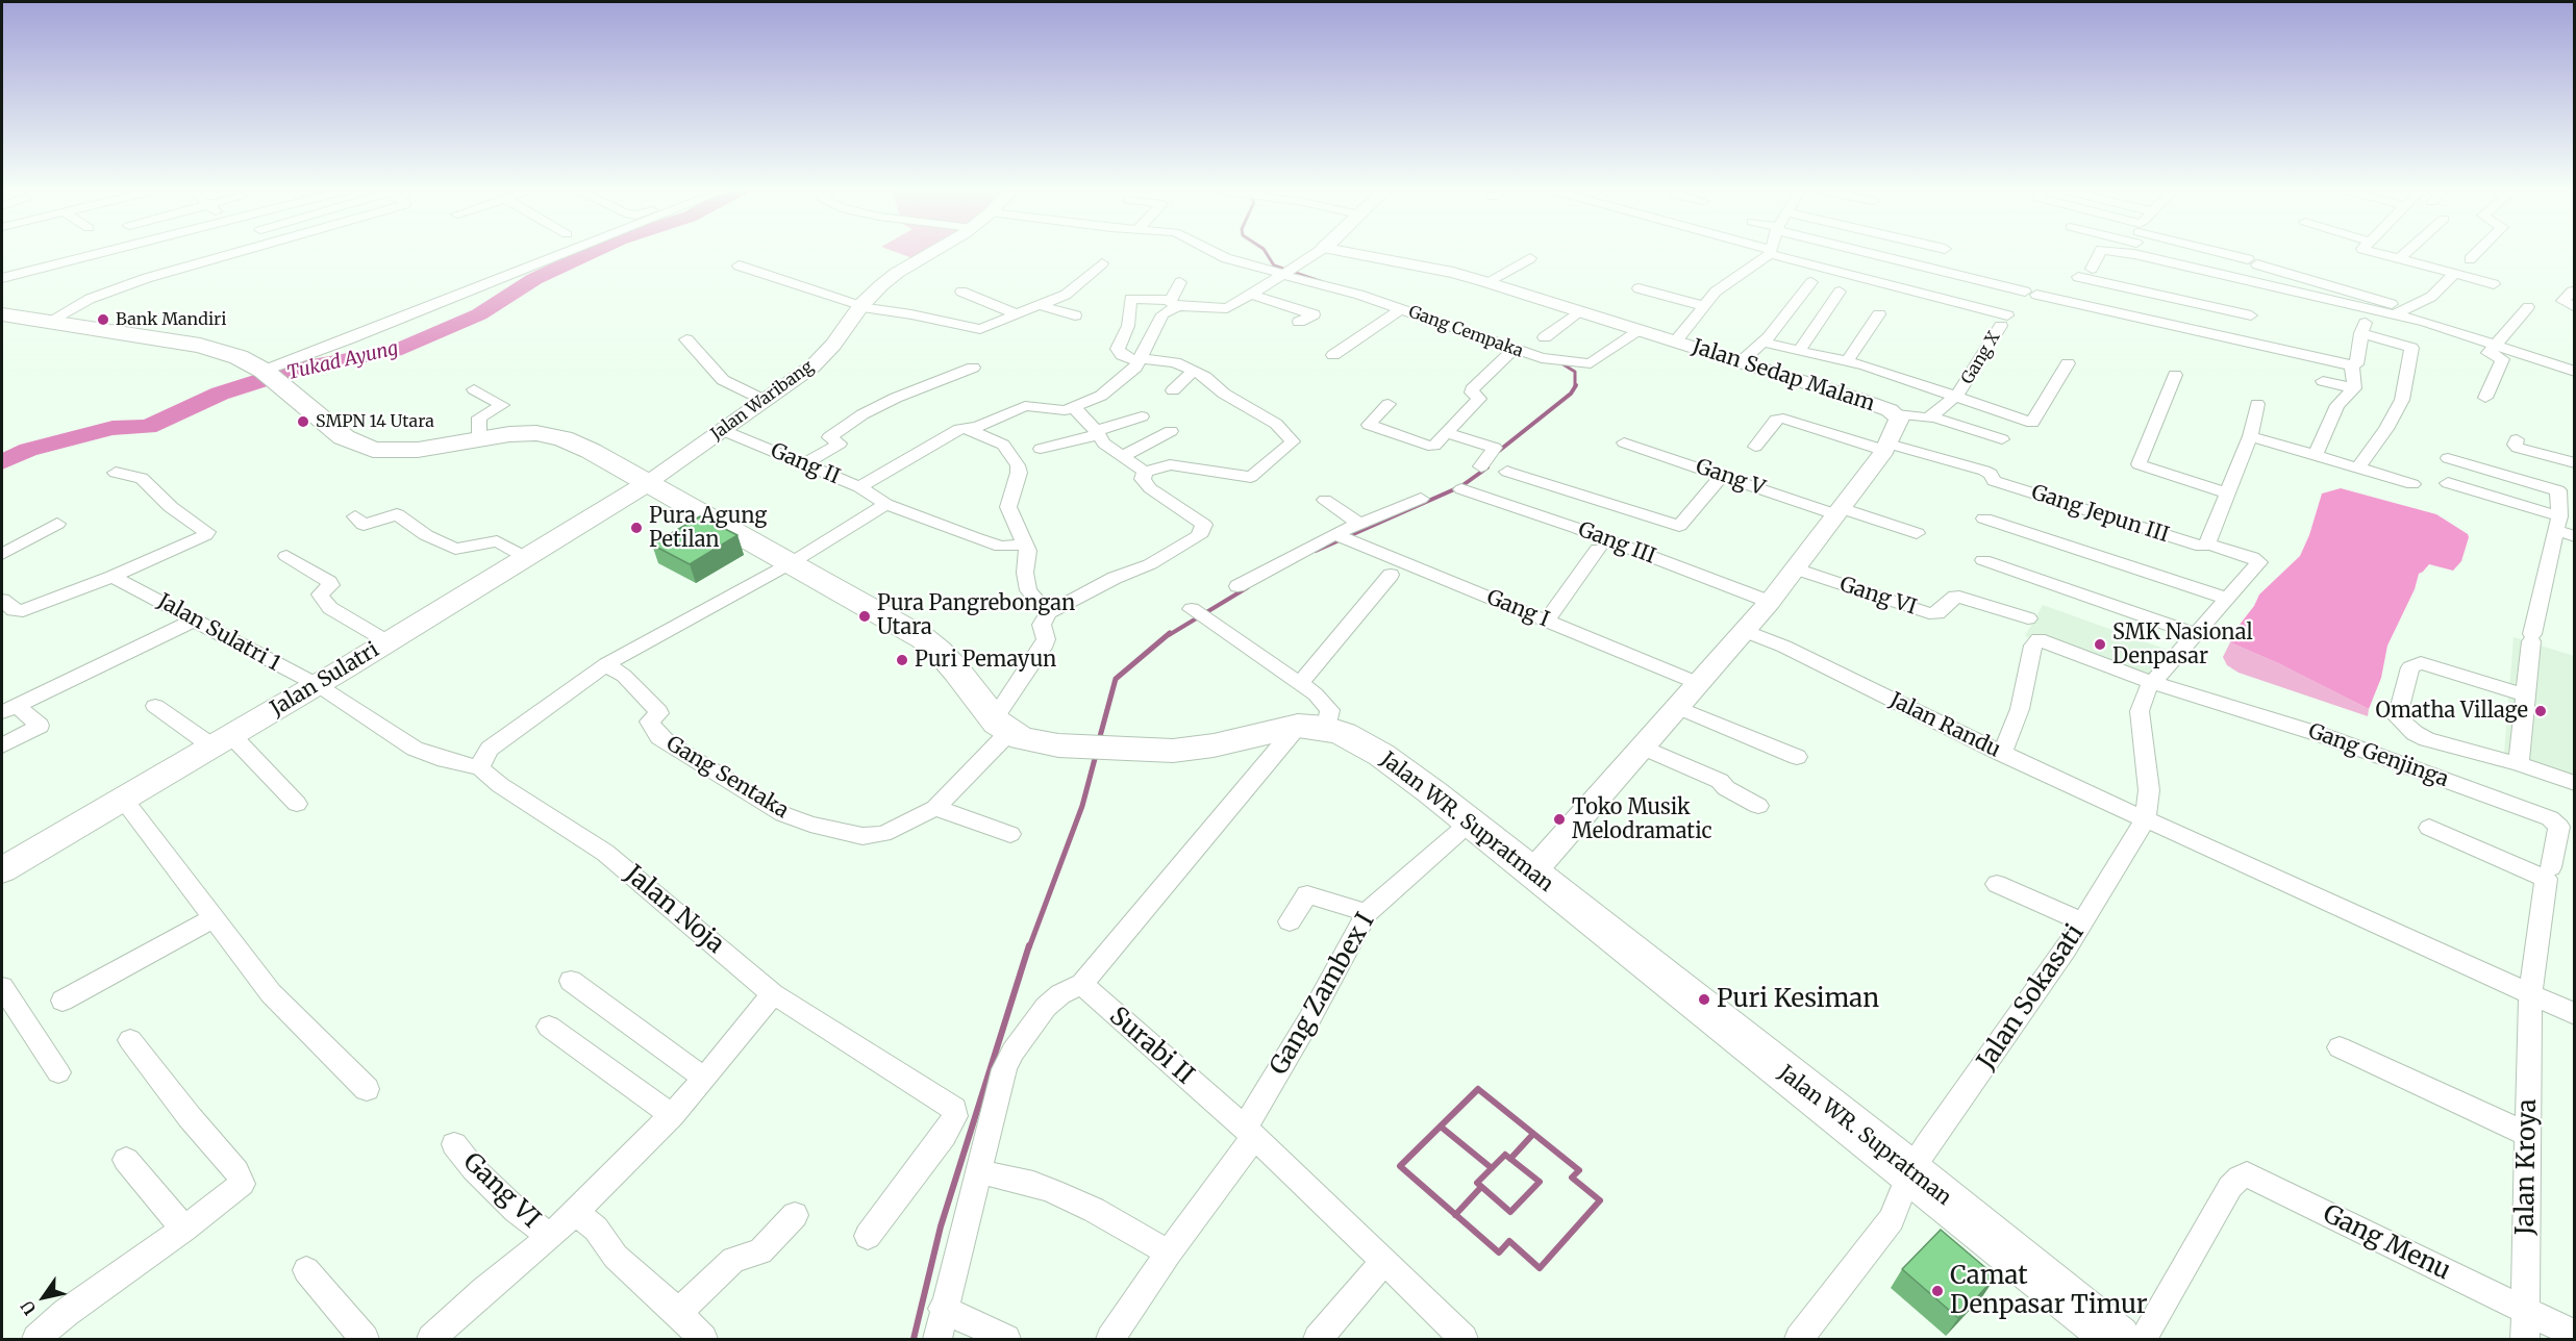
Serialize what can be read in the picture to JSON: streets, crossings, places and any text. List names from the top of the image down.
{
  "streets": {
    "main road": ["Jalan Sulatri", "Jalan WR. Supratman"],
    "street": [
      "Gang Cempaka",
      "Gang X",
      "Jalan Sedap Malam",
      "Jalan Waribang",
      "Gang II",
      "Gang V",
      "Gang Jepun III",
      "Gang III",
      "Gang VI",
      "Gang I",
      "Jalan Sulatri 1",
      "Jalan Randu",
      "Gang Genjinga",
      "Gang Sentaka",
      "Jalan Noja",
      "Gang Zambex I",
      "Jalan Sokasati",
      "Surabi II",
      "Jalan Kroya",
      "Gang Menu"
    ]
  },
  "crossings": [
    ["Gang Cempaka", "Jalan Sedap Malam"],
    ["Jalan Sedap Malam", "Gang V"],
    ["Jalan Sedap Malam", "Gang Jepun III"],
    ["Jalan Sedap Malam", "Gang III"],
    ["Jalan Sedap Malam", "Gang VI"],
    ["Jalan Sedap Malam", "Gang I"],
    ["Jalan Sedap Malam", "Jalan Randu"],
    ["Jalan Sedap Malam", "Jalan WR. Supratman"],
    ["Jalan Waribang", "Gang II"],
    ["Jalan Waribang", "Jalan Sulatri"],
    ["Gang Jepun III", "Jalan Sokasati"],
    ["Jalan Sulatri 1", "Jalan Sulatri"],
    ["Jalan Sulatri 1", "Jalan Noja"],
    ["Jalan Randu", "Jalan Sokasati"],
    ["Gang Genjinga", "Jalan Sokasati"],
    ["Jalan WR. Supratman", "Gang Zambex I"],
    ["Jalan WR. Supratman", "Jalan Sokasati"],
    ["Gang Zambex I", "Surabi II"],
    ["Jalan Kroya", "Gang Menu"]
  ],
  "water": ["Tukad Ayung"],
  "places": [
    "Bank Mandiri",
    "SMPN 14 Utara",
    "Pura Agung Petilan",
    "Pura Pangrebongan Utara",
    "SMK Nasional Denpasar",
    "Puri Pemayun",
    "Omatha Village",
    "Toko Musik Melodramatic",
    "Puri Kesiman",
    "Camat Denpasar Timur"
  ],
  "north": "bottom left"
}
